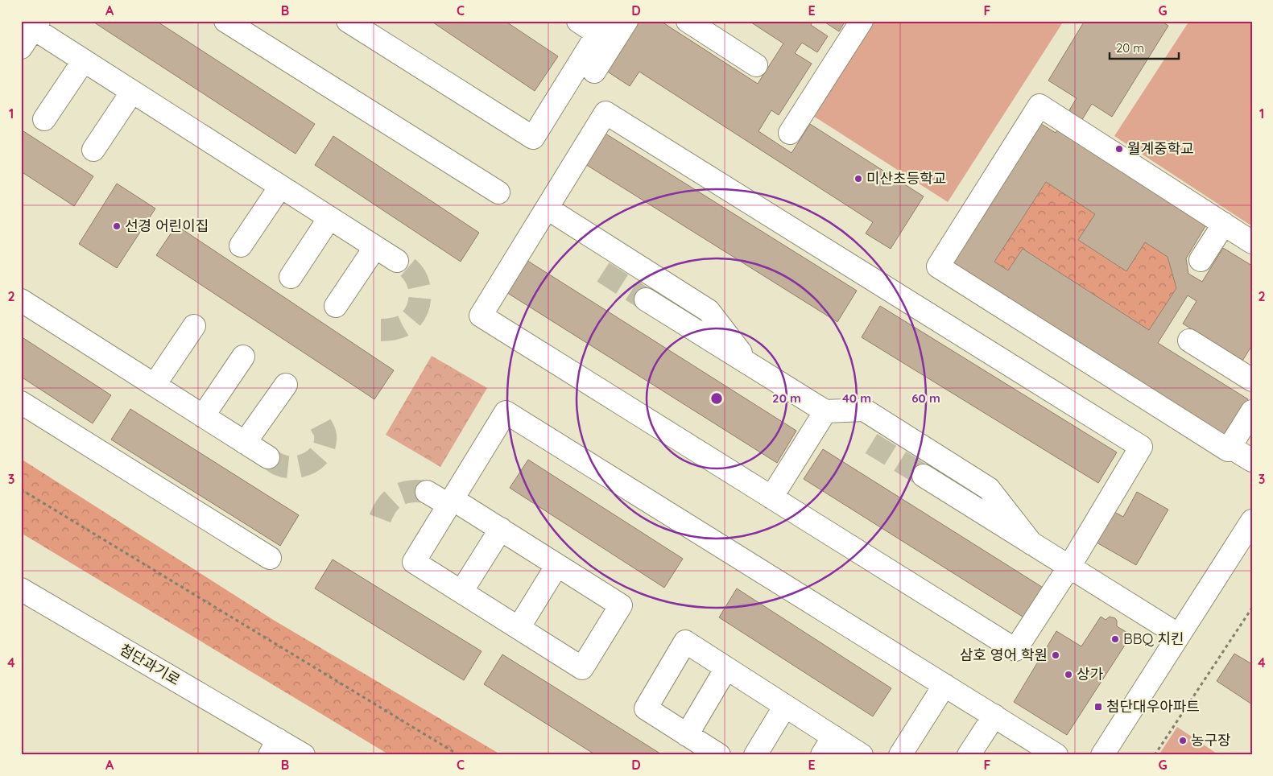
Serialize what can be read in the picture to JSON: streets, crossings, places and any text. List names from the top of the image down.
{
  "streets": {
    "main road": ["첨단과기로"]
  },
  "places": {
    "other": [
      "월계중학교",
      "미산초등학교",
      "선경 어린이집",
      "BBQ 치킨",
      "삼호 영어 학원",
      "상가",
      "농구장"
    ],
    "transit": ["첨단대우아파트"]
  },
  "scale_bar": "20 m",
  "grid": {
    "columns": [
      "A",
      "B",
      "C",
      "D",
      "E",
      "F",
      "G"
    ],
    "rows": [
      "1",
      "2",
      "3",
      "4"
    ]
  },
  "rings": ["20 m", "40 m", "60 m"]
}
